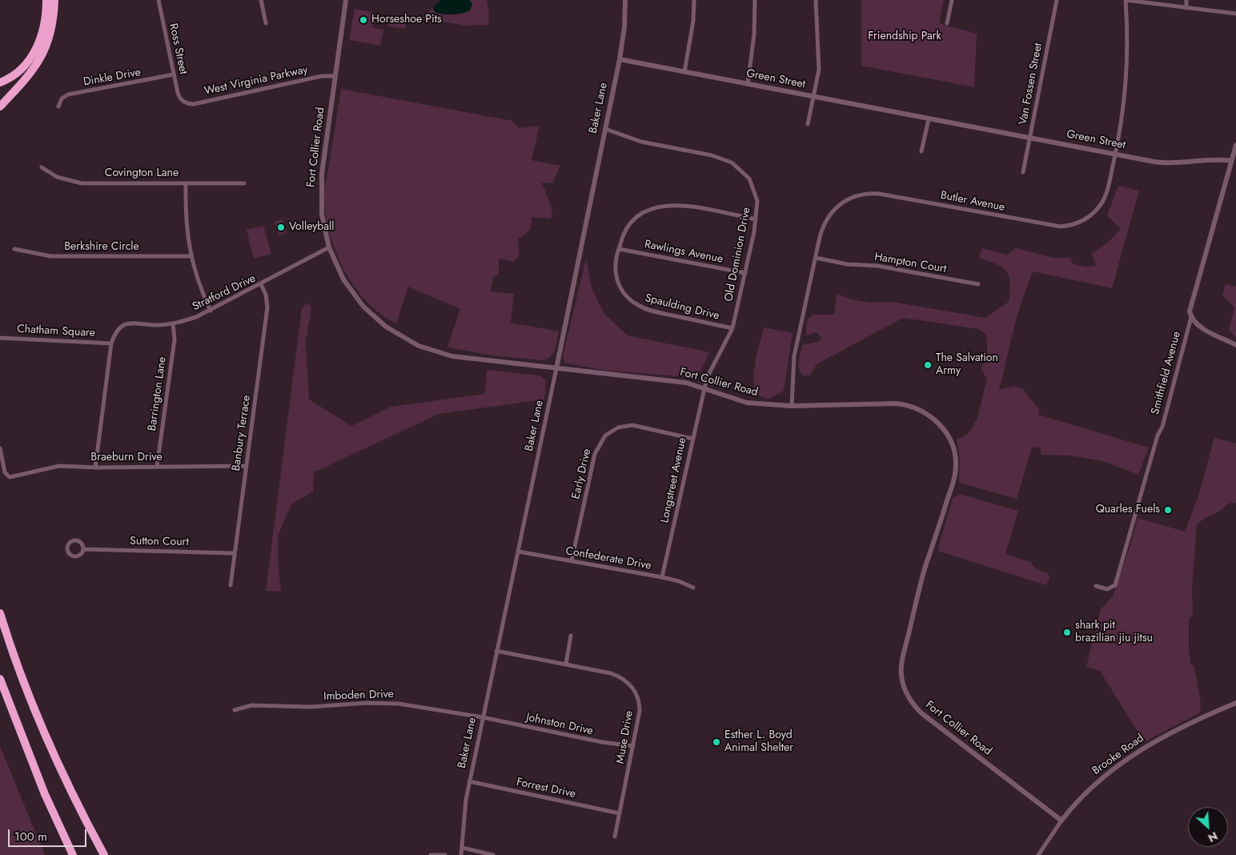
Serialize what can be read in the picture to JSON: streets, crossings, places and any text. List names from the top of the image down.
{
  "streets": {
    "street": [
      "Ross Street",
      "Dinkle Drive",
      "Green Street",
      "West Virginia Parkway",
      "Van Fossen Street",
      "Baker Lane",
      "Fort Collier Road",
      "Covington Lane",
      "Butler Avenue",
      "Berkshire Circle",
      "Rawlings Avenue",
      "Old Dominion Drive",
      "Hampton Court",
      "Stratford Drive",
      "Spaulding Drive",
      "Chatham Square",
      "Smithfield Avenue",
      "Barrington Lane",
      "Banbury Terrace",
      "Braeburn Drive",
      "Early Drive",
      "Longstreet Avenue",
      "Sutton Court",
      "Confederate Drive",
      "Imboden Drive",
      "Johnston Drive",
      "Muse Drive",
      "Brooke Road",
      "Forrest Drive"
    ]
  },
  "crossings": [
    ["Ross Street", "Dinkle Drive"],
    ["Ross Street", "West Virginia Parkway"],
    ["Green Street", "Van Fossen Street"],
    ["Green Street", "Baker Lane"],
    ["Green Street", "Butler Avenue"],
    ["Green Street", "Smithfield Avenue"],
    ["West Virginia Parkway", "Fort Collier Road"],
    ["Baker Lane", "Fort Collier Road"],
    ["Baker Lane", "Old Dominion Drive"],
    ["Baker Lane", "Confederate Drive"],
    ["Baker Lane", "Imboden Drive"],
    ["Baker Lane", "Johnston Drive"],
    ["Baker Lane", "Muse Drive"],
    ["Baker Lane", "Forrest Drive"],
    ["Fort Collier Road", "Butler Avenue"],
    ["Fort Collier Road", "Old Dominion Drive"],
    ["Fort Collier Road", "Stratford Drive"],
    ["Fort Collier Road", "Longstreet Avenue"],
    ["Fort Collier Road", "Brooke Road"],
    ["Butler Avenue", "Hampton Court"],
    ["Rawlings Avenue", "Old Dominion Drive"],
    ["Rawlings Avenue", "Spaulding Drive"],
    ["Old Dominion Drive", "Spaulding Drive"],
    ["Old Dominion Drive", "Longstreet Avenue"],
    ["Stratford Drive", "Chatham Square"],
    ["Stratford Drive", "Barrington Lane"],
    ["Stratford Drive", "Banbury Terrace"],
    ["Stratford Drive", "Braeburn Drive"],
    ["Barrington Lane", "Braeburn Drive"],
    ["Banbury Terrace", "Braeburn Drive"],
    ["Banbury Terrace", "Sutton Court"],
    ["Early Drive", "Longstreet Avenue"],
    ["Early Drive", "Confederate Drive"],
    ["Longstreet Avenue", "Confederate Drive"],
    ["Imboden Drive", "Johnston Drive"],
    ["Johnston Drive", "Muse Drive"],
    ["Muse Drive", "Forrest Drive"]
  ],
  "parks": ["Friendship Park"],
  "places": [
    "Horseshoe Pits",
    "Volleyball",
    "The Salvation Army",
    "Quarles Fuels",
    "shark pit brazilian jiu jitsu",
    "Esther L. Boyd Animal Shelter"
  ],
  "scale_bar": "100 m",
  "north": "bottom right"
}
